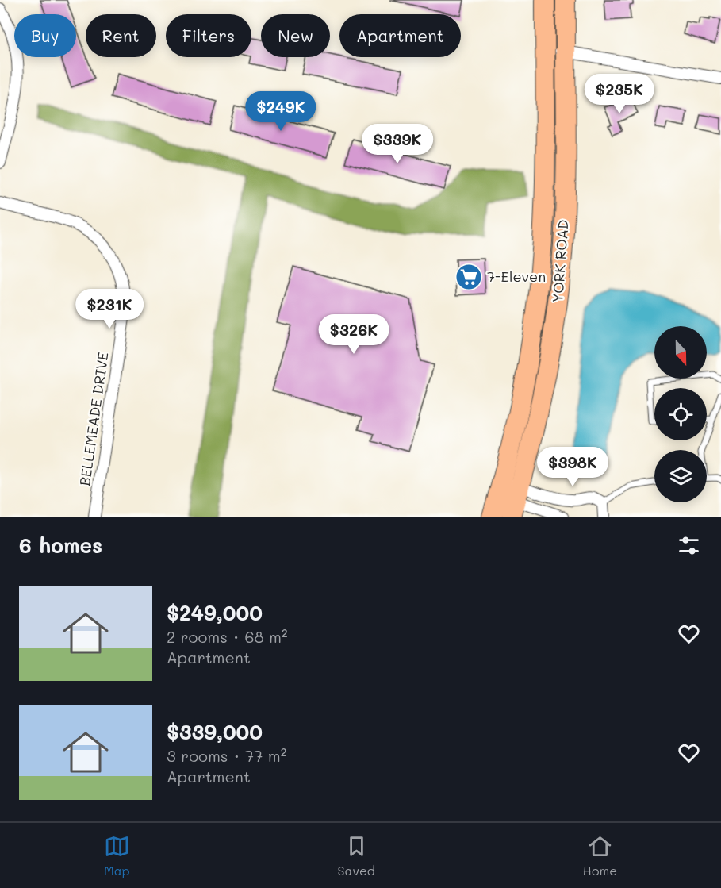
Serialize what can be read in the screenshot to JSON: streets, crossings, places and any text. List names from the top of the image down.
{
  "streets": {
    "highway": ["YORK ROAD"],
    "street": ["BELLEMEADE DRIVE"]
  },
  "places": {
    "supermarket": ["7-Eleven"]
  },
  "north": "bottom",
  "page": {
    "chip": [
      "Buy",
      "Rent",
      "Filters",
      "New",
      "Apartment"
    ],
    "price": [
      "$235K",
      "$249K",
      "$339K",
      "$231K",
      "$326K",
      "$398K"
    ],
    "heading": "6 homes",
    "list": [
      {
        "name": "$249,000",
        "note": "2 rooms · 68 m² · Apartment"
      },
      {
        "name": "$339,000",
        "note": "3 rooms · 77 m² · Apartment"
      }
    ],
    "tabs": ["Map", "Saved", "Home"]
  }
}
